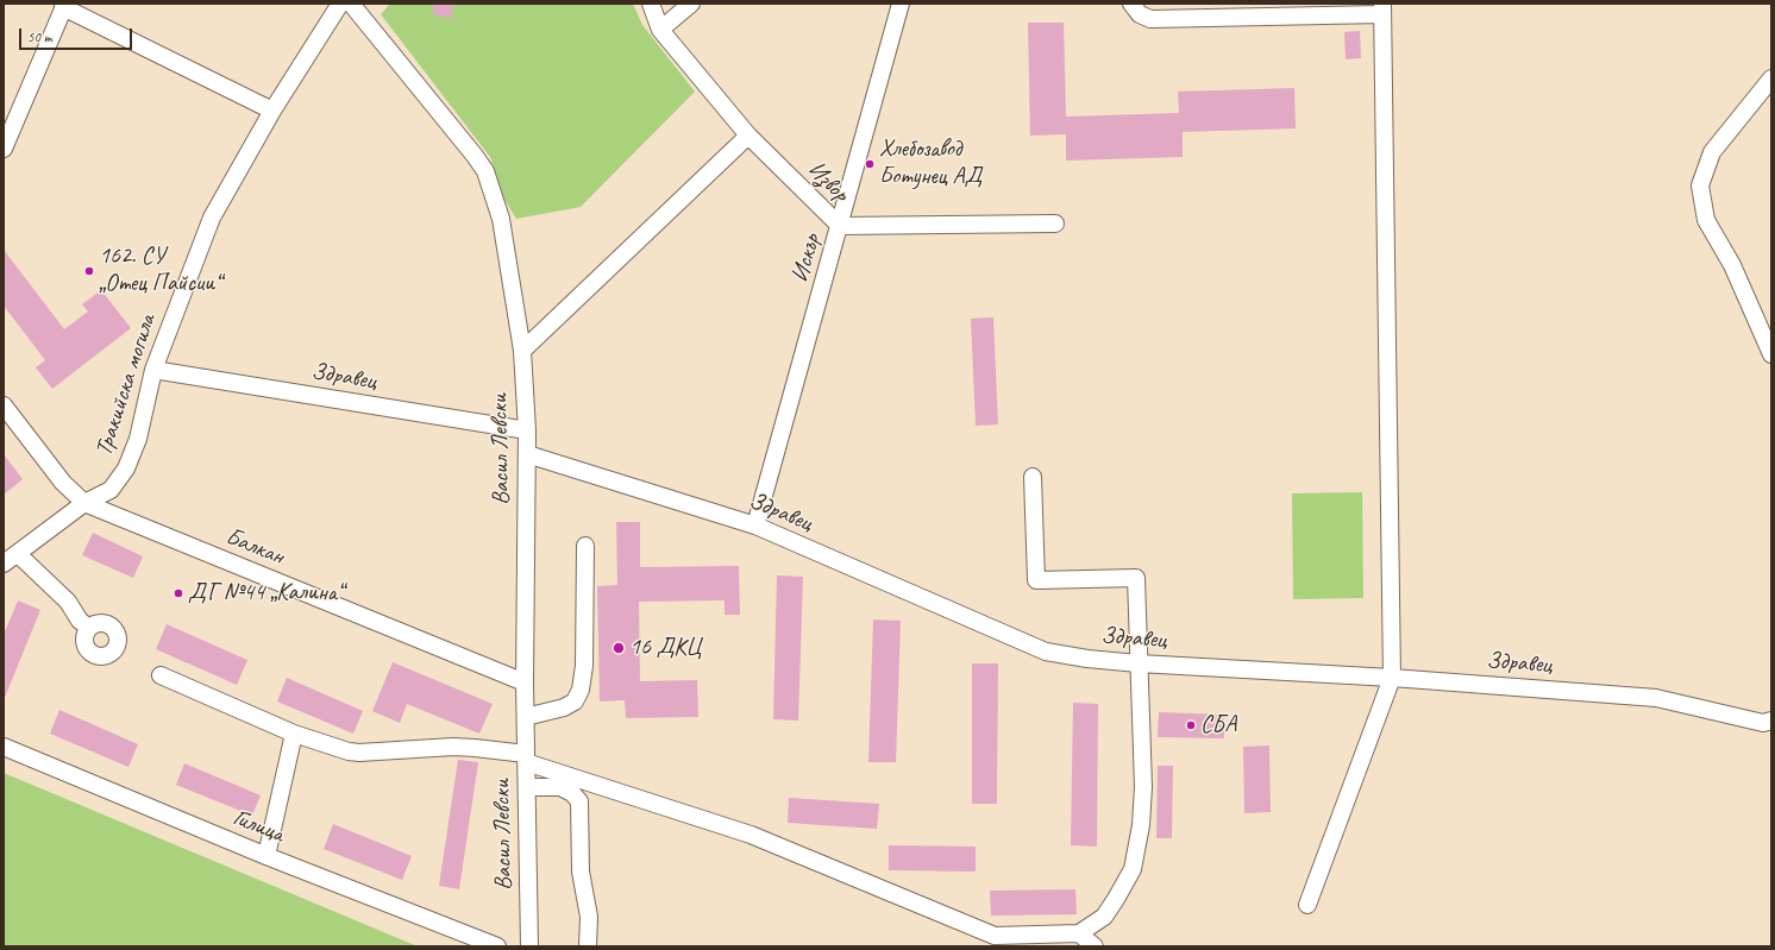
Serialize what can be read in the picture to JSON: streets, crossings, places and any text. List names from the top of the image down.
{
  "streets": {
    "street": [
      "Извор",
      "Искър",
      "Здравец",
      "Тракийска могила",
      "Васил Левски",
      "Балкан",
      "Гилица"
    ]
  },
  "crossings": [
    ["Извор", "Искър"],
    ["Искър", "Здравец"],
    ["Здравец", "Тракийска могила"],
    ["Здравец", "Васил Левски"],
    ["Тракийска могила", "Балкан"],
    ["Васил Левски", "Балкан"]
  ],
  "places": [
    "Хлебозавод Ботунец АД",
    "162. СУ „Отец Пайсии“",
    "ДГ №44 „Калина“",
    "16 ДКЦ",
    "СБА"
  ],
  "scale_bar": "50 m"
}
